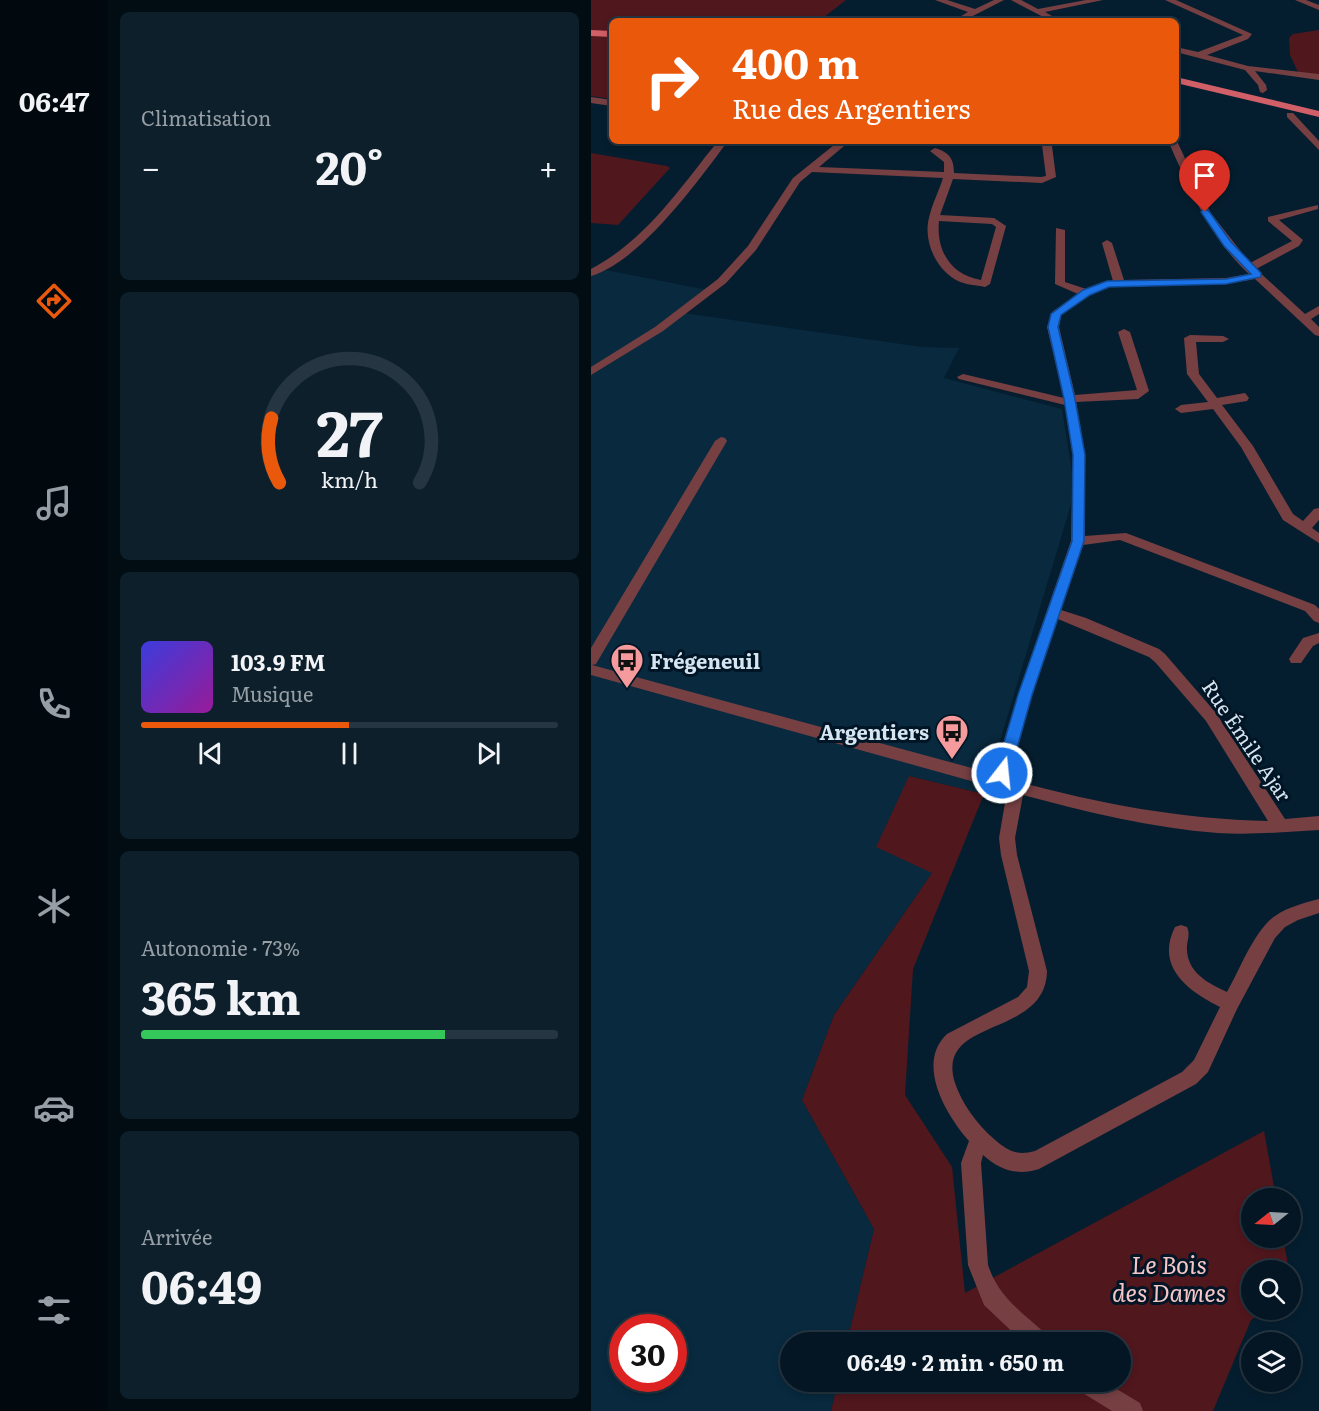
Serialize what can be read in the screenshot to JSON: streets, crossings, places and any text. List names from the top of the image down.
{
  "streets": {
    "street": ["Rue Émile Ajar"]
  },
  "parks": ["Le Bois des Dames"],
  "places": {
    "bus stop": ["Frégeneuil", "Argentiers"]
  },
  "north": "left",
  "page": {
    "tabs": "06:47",
    "tile": [
      "Climatisation",
      ["Autonomie · 73%", "365 km"],
      ["Arrivée", "06:49"]
    ],
    "turn": ["400 m", "Rue des Argentiers"],
    "heat": ["−", "20°", "+"],
    "song": ["103.9 FM", "Musique"],
    "limit": "30",
    "trip": "06:49 · 2 min · 650 m",
    "gauge": ["27", "km/h"]
  }
}
